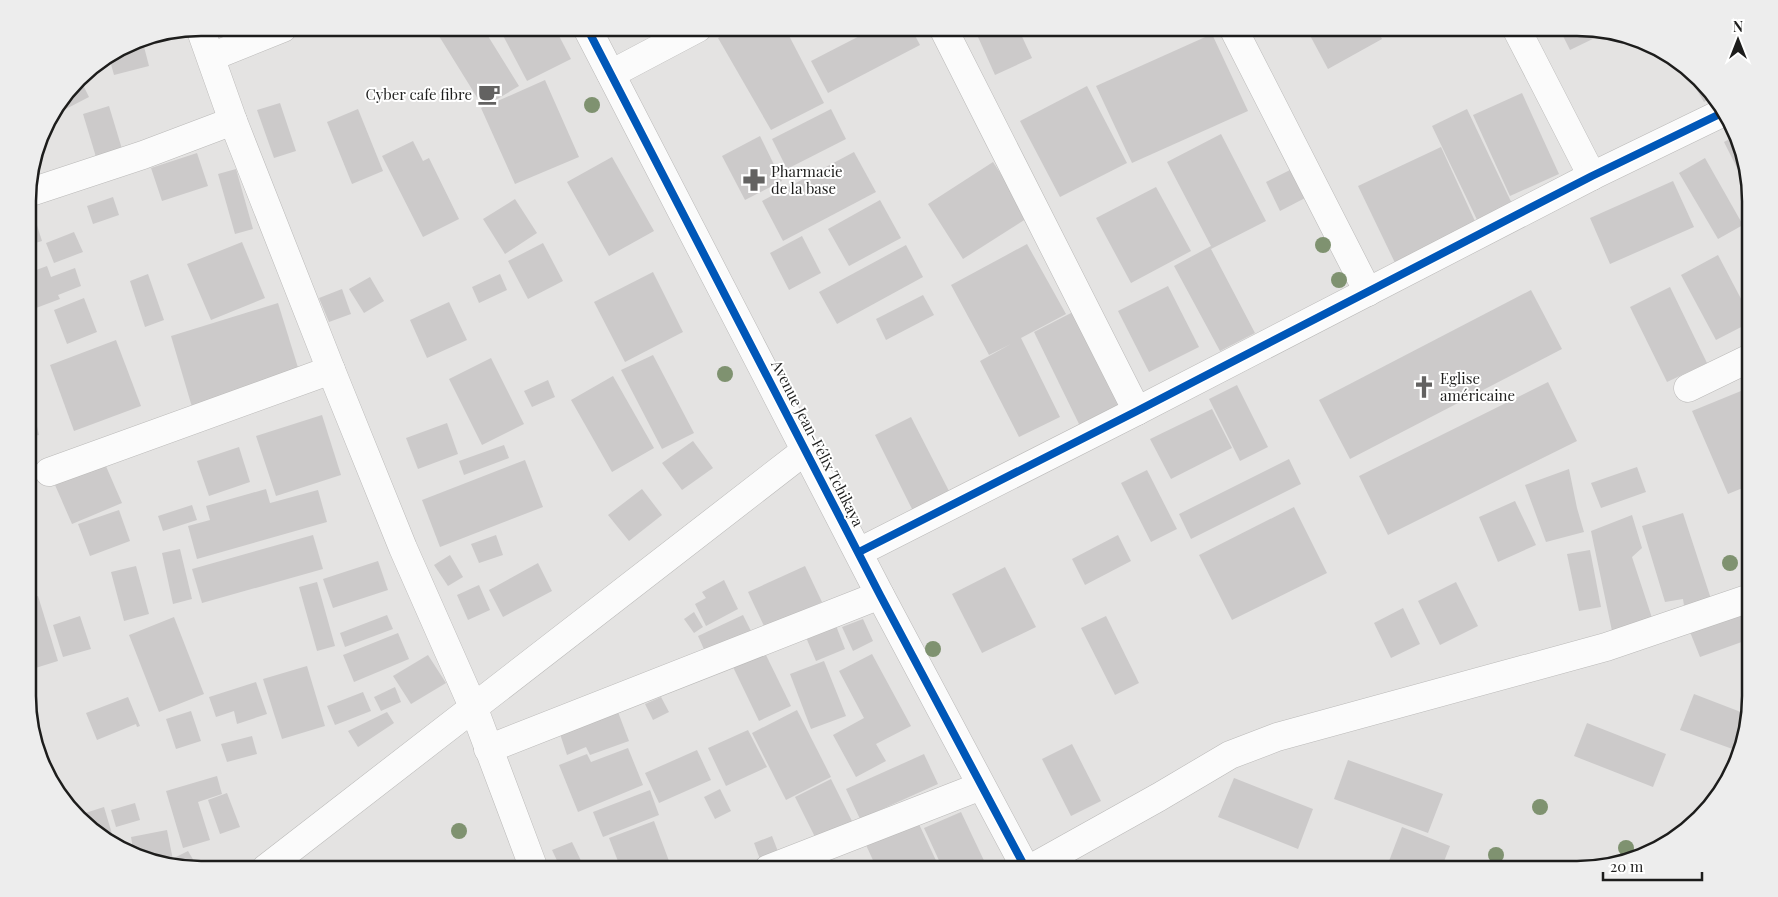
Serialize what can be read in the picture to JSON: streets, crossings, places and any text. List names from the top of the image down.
{
  "streets": {
    "street": ["Avenue Jean-Félix Tchikaya"]
  },
  "places": {
    "cafe": ["Cyber cafe fibre"],
    "pharmacy": ["Pharmacie de la base"],
    "church": ["Eglise américaine"]
  },
  "scale_bar": "20 m",
  "north": "top"
}
